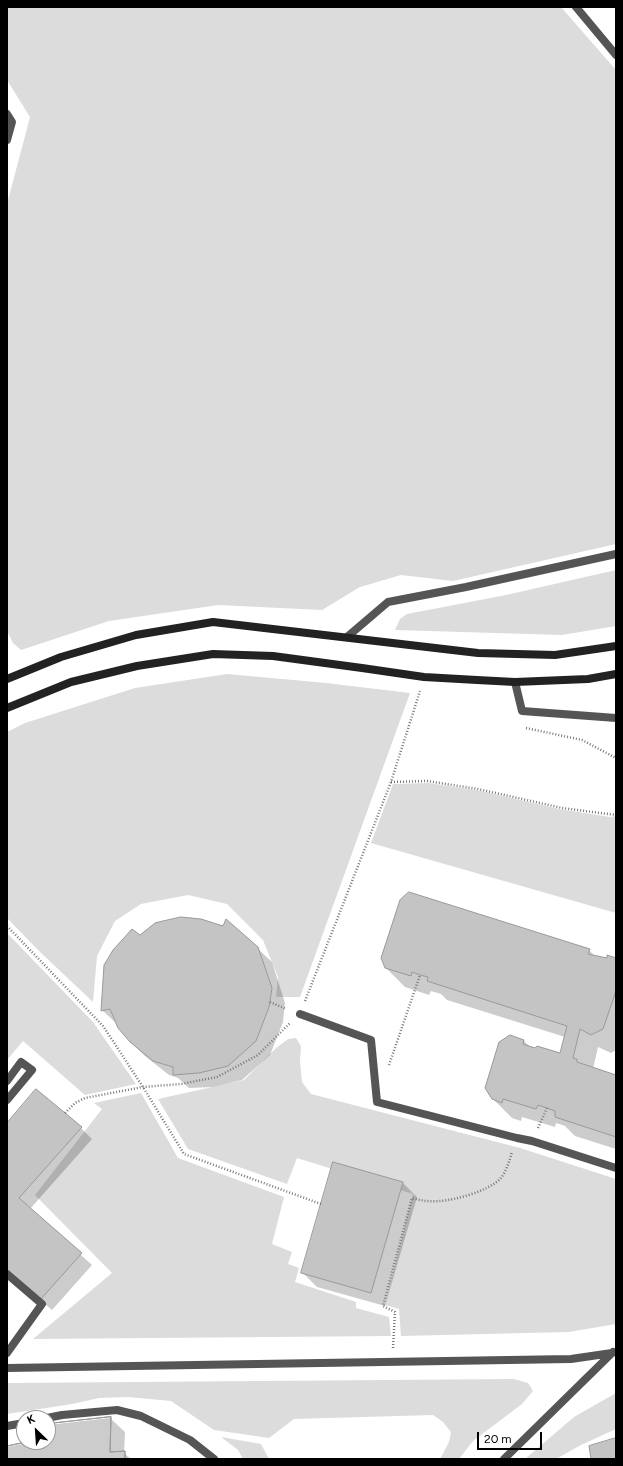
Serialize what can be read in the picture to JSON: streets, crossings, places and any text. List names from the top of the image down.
{
  "scale_bar": "20 m",
  "north": "top left"
}
